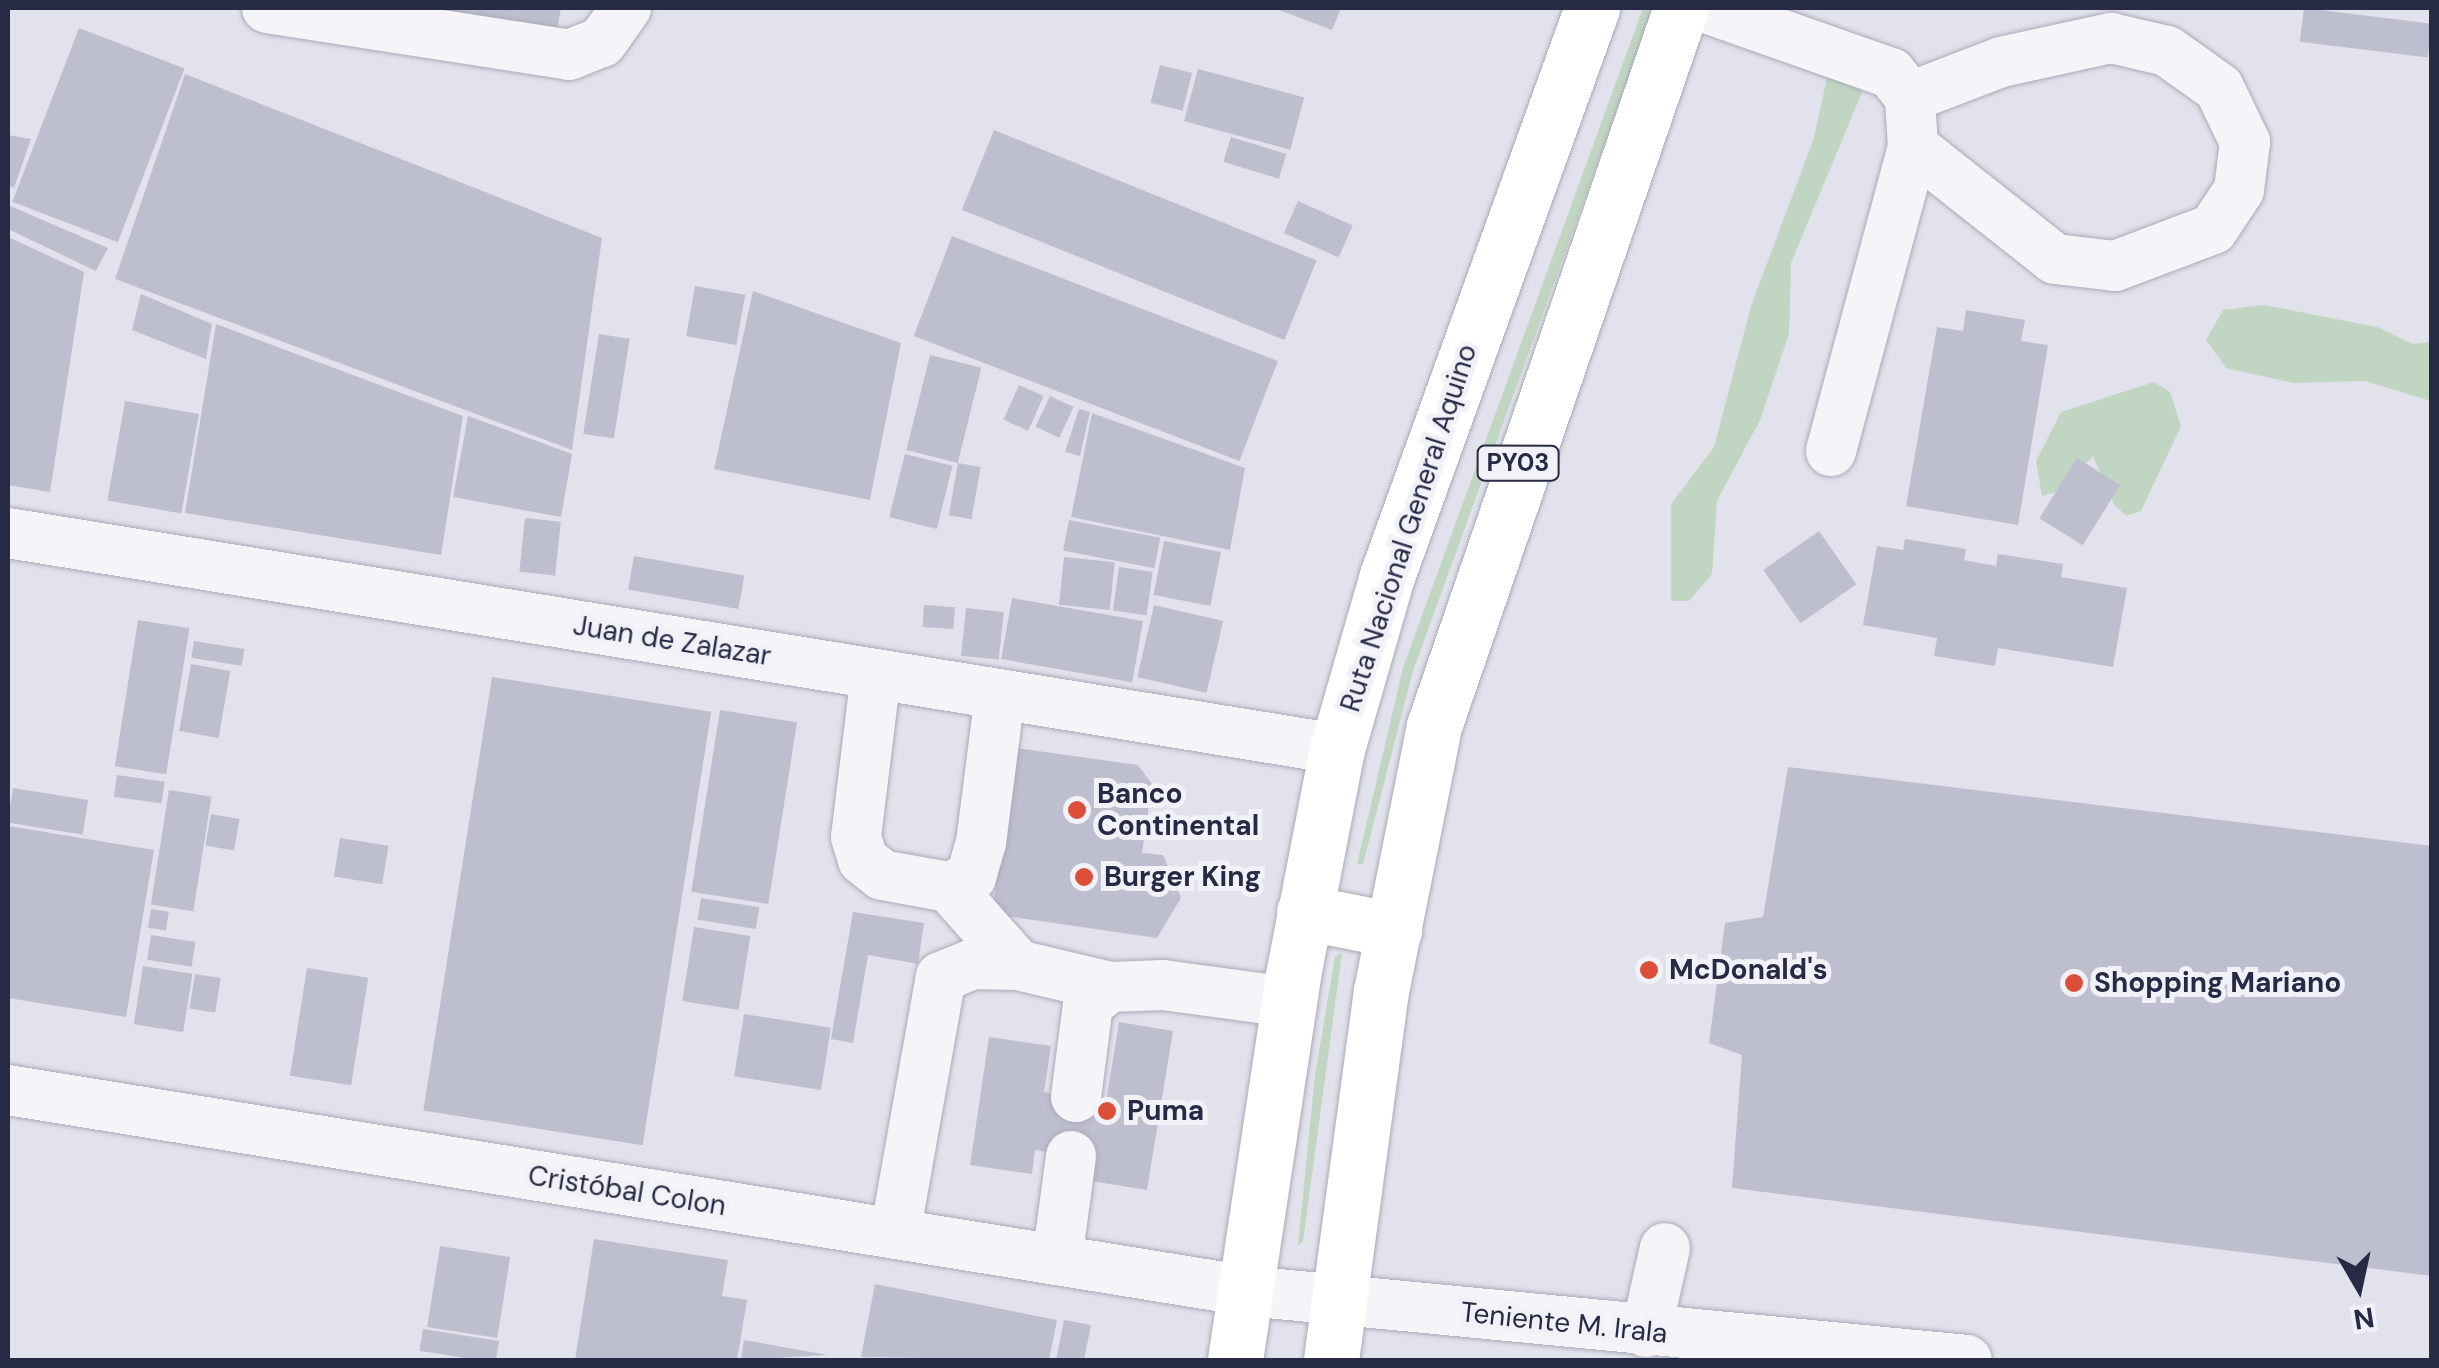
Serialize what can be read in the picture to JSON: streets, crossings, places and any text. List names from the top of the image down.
{
  "streets": {
    "highway": ["PY03", "Ruta Nacional General Aquino"],
    "street": ["Juan de Zalazar", "Cristóbal Colon", "Teniente M. Irala"]
  },
  "crossings": [
    ["PY03", "Teniente M. Irala"],
    ["Ruta Nacional General Aquino", "Juan de Zalazar"],
    ["Ruta Nacional General Aquino", "Cristóbal Colon"],
    ["Ruta Nacional General Aquino", "Teniente M. Irala"],
    ["Cristóbal Colon", "Teniente M. Irala"]
  ],
  "places": [
    "Banco Continental",
    "Burger King",
    "McDonald's",
    "Shopping Mariano",
    "Puma"
  ],
  "north": "bottom"
}
